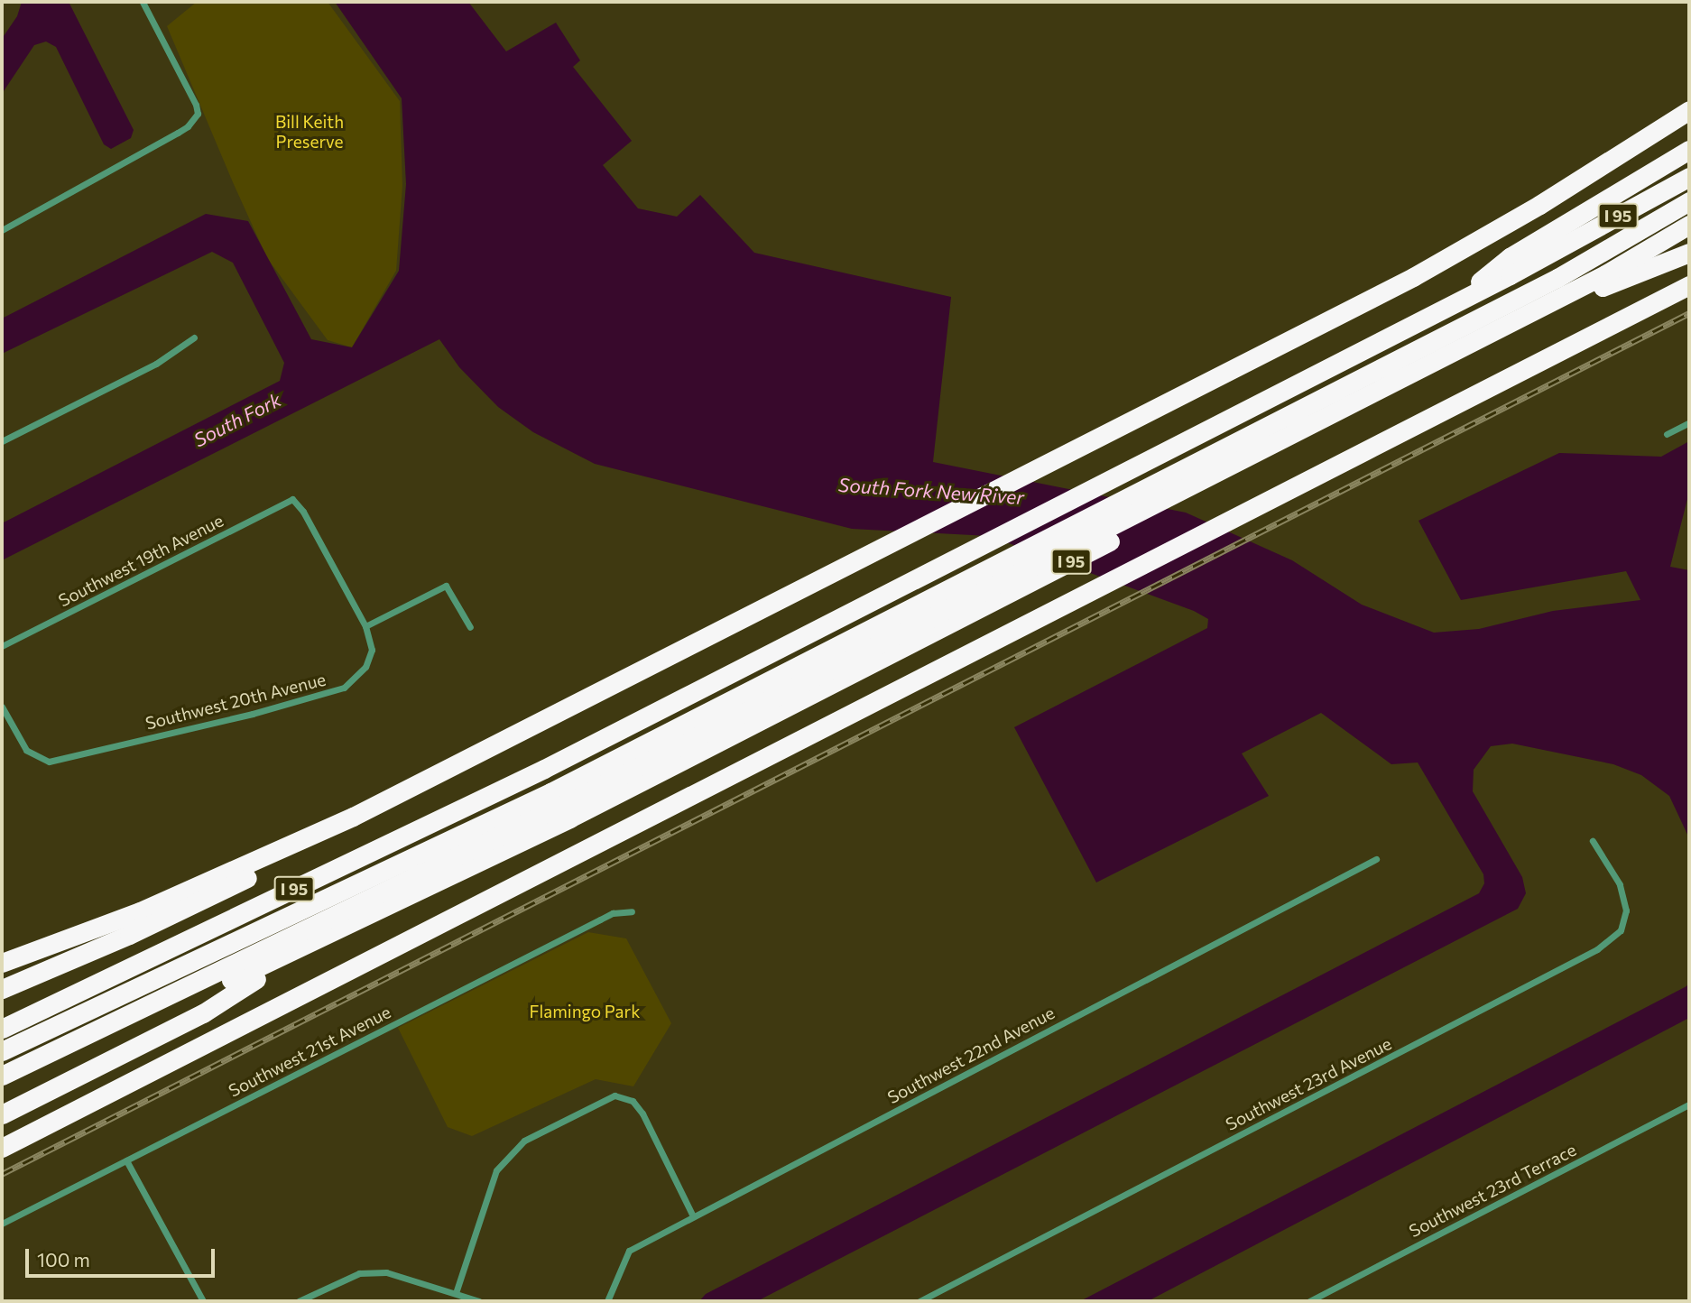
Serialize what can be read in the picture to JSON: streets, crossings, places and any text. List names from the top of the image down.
{
  "streets": {
    "highway": ["I 95"],
    "street": [
      "Southwest 19th Avenue",
      "Southwest 20th Avenue",
      "Southwest 21st Avenue",
      "Southwest 22nd Avenue",
      "Southwest 23rd Avenue",
      "Southwest 23rd Terrace"
    ]
  },
  "crossings": [
    ["Southwest 19th Avenue", "Southwest 20th Avenue"]
  ],
  "water": ["South Fork", "South Fork New River"],
  "parks": ["Bill Keith Preserve", "Flamingo Park"],
  "scale_bar": "100 m"
}
